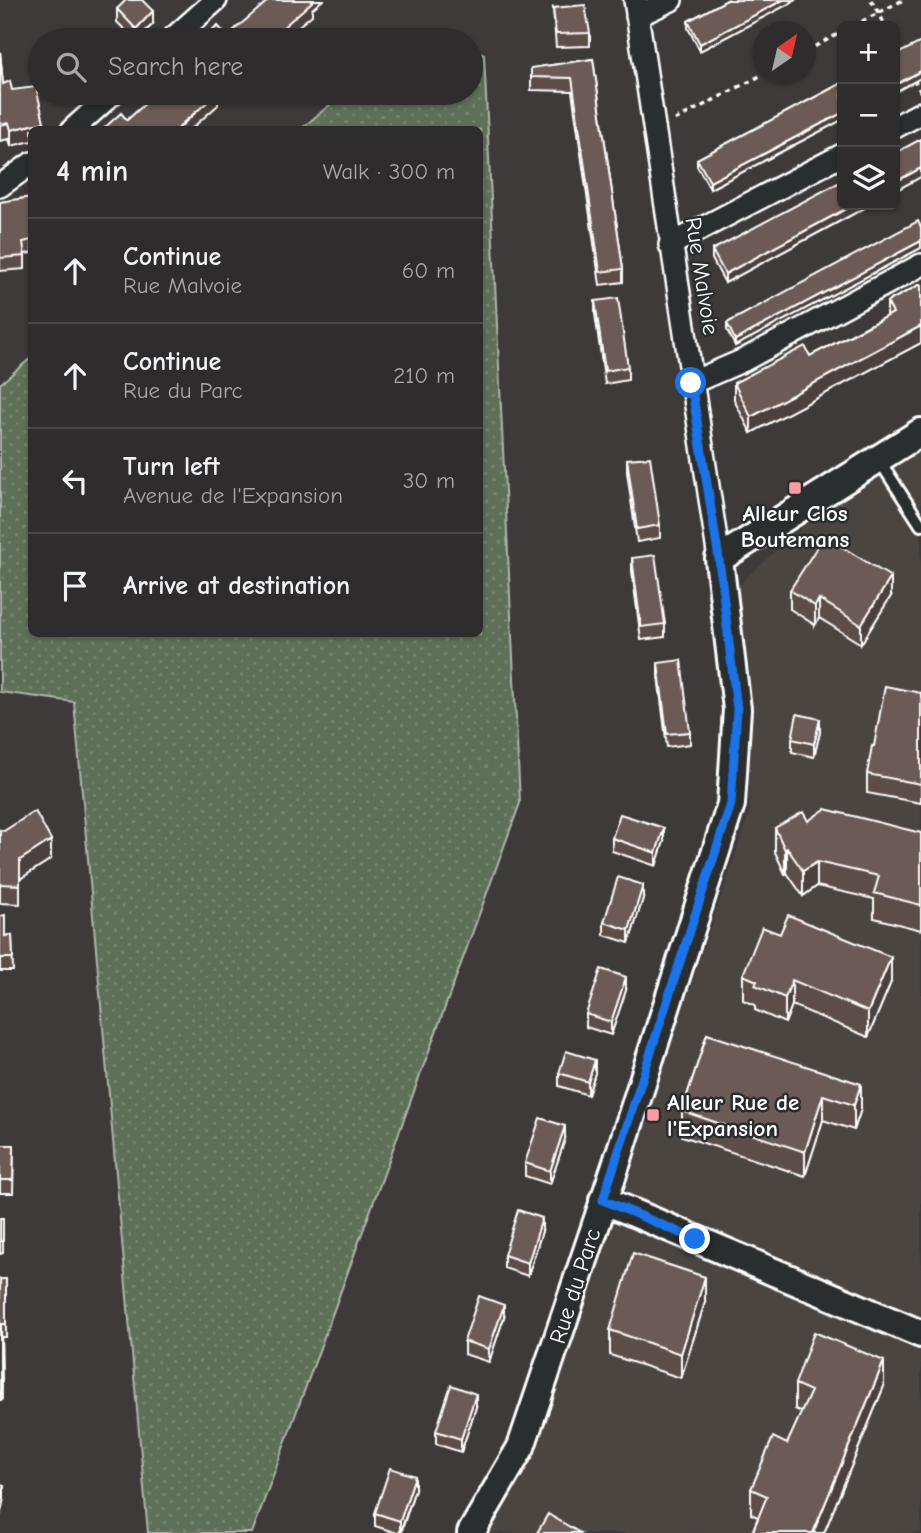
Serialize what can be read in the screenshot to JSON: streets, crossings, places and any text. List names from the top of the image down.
{
  "streets": {
    "street": ["Rue Malvoie", "Rue du Parc"]
  },
  "crossings": [
    ["Rue Malvoie", "Rue du Parc"]
  ],
  "places": {
    "transit": ["Alleur Clos Boutemans", "Alleur Rue de l'Expansion"]
  },
  "north": "top right",
  "page": {
    "map_buttons": ["+", "−"],
    "search": "Search here",
    "heading": ["4 min", "Walk · 300 m"],
    "list": [
      ["Continue", "Rue Malvoie", "60 m"],
      ["Continue", "Rue du Parc", "210 m"],
      ["Turn left", "Avenue de l'Expansion", "30 m"],
      "Arrive at destination"
    ]
  }
}
